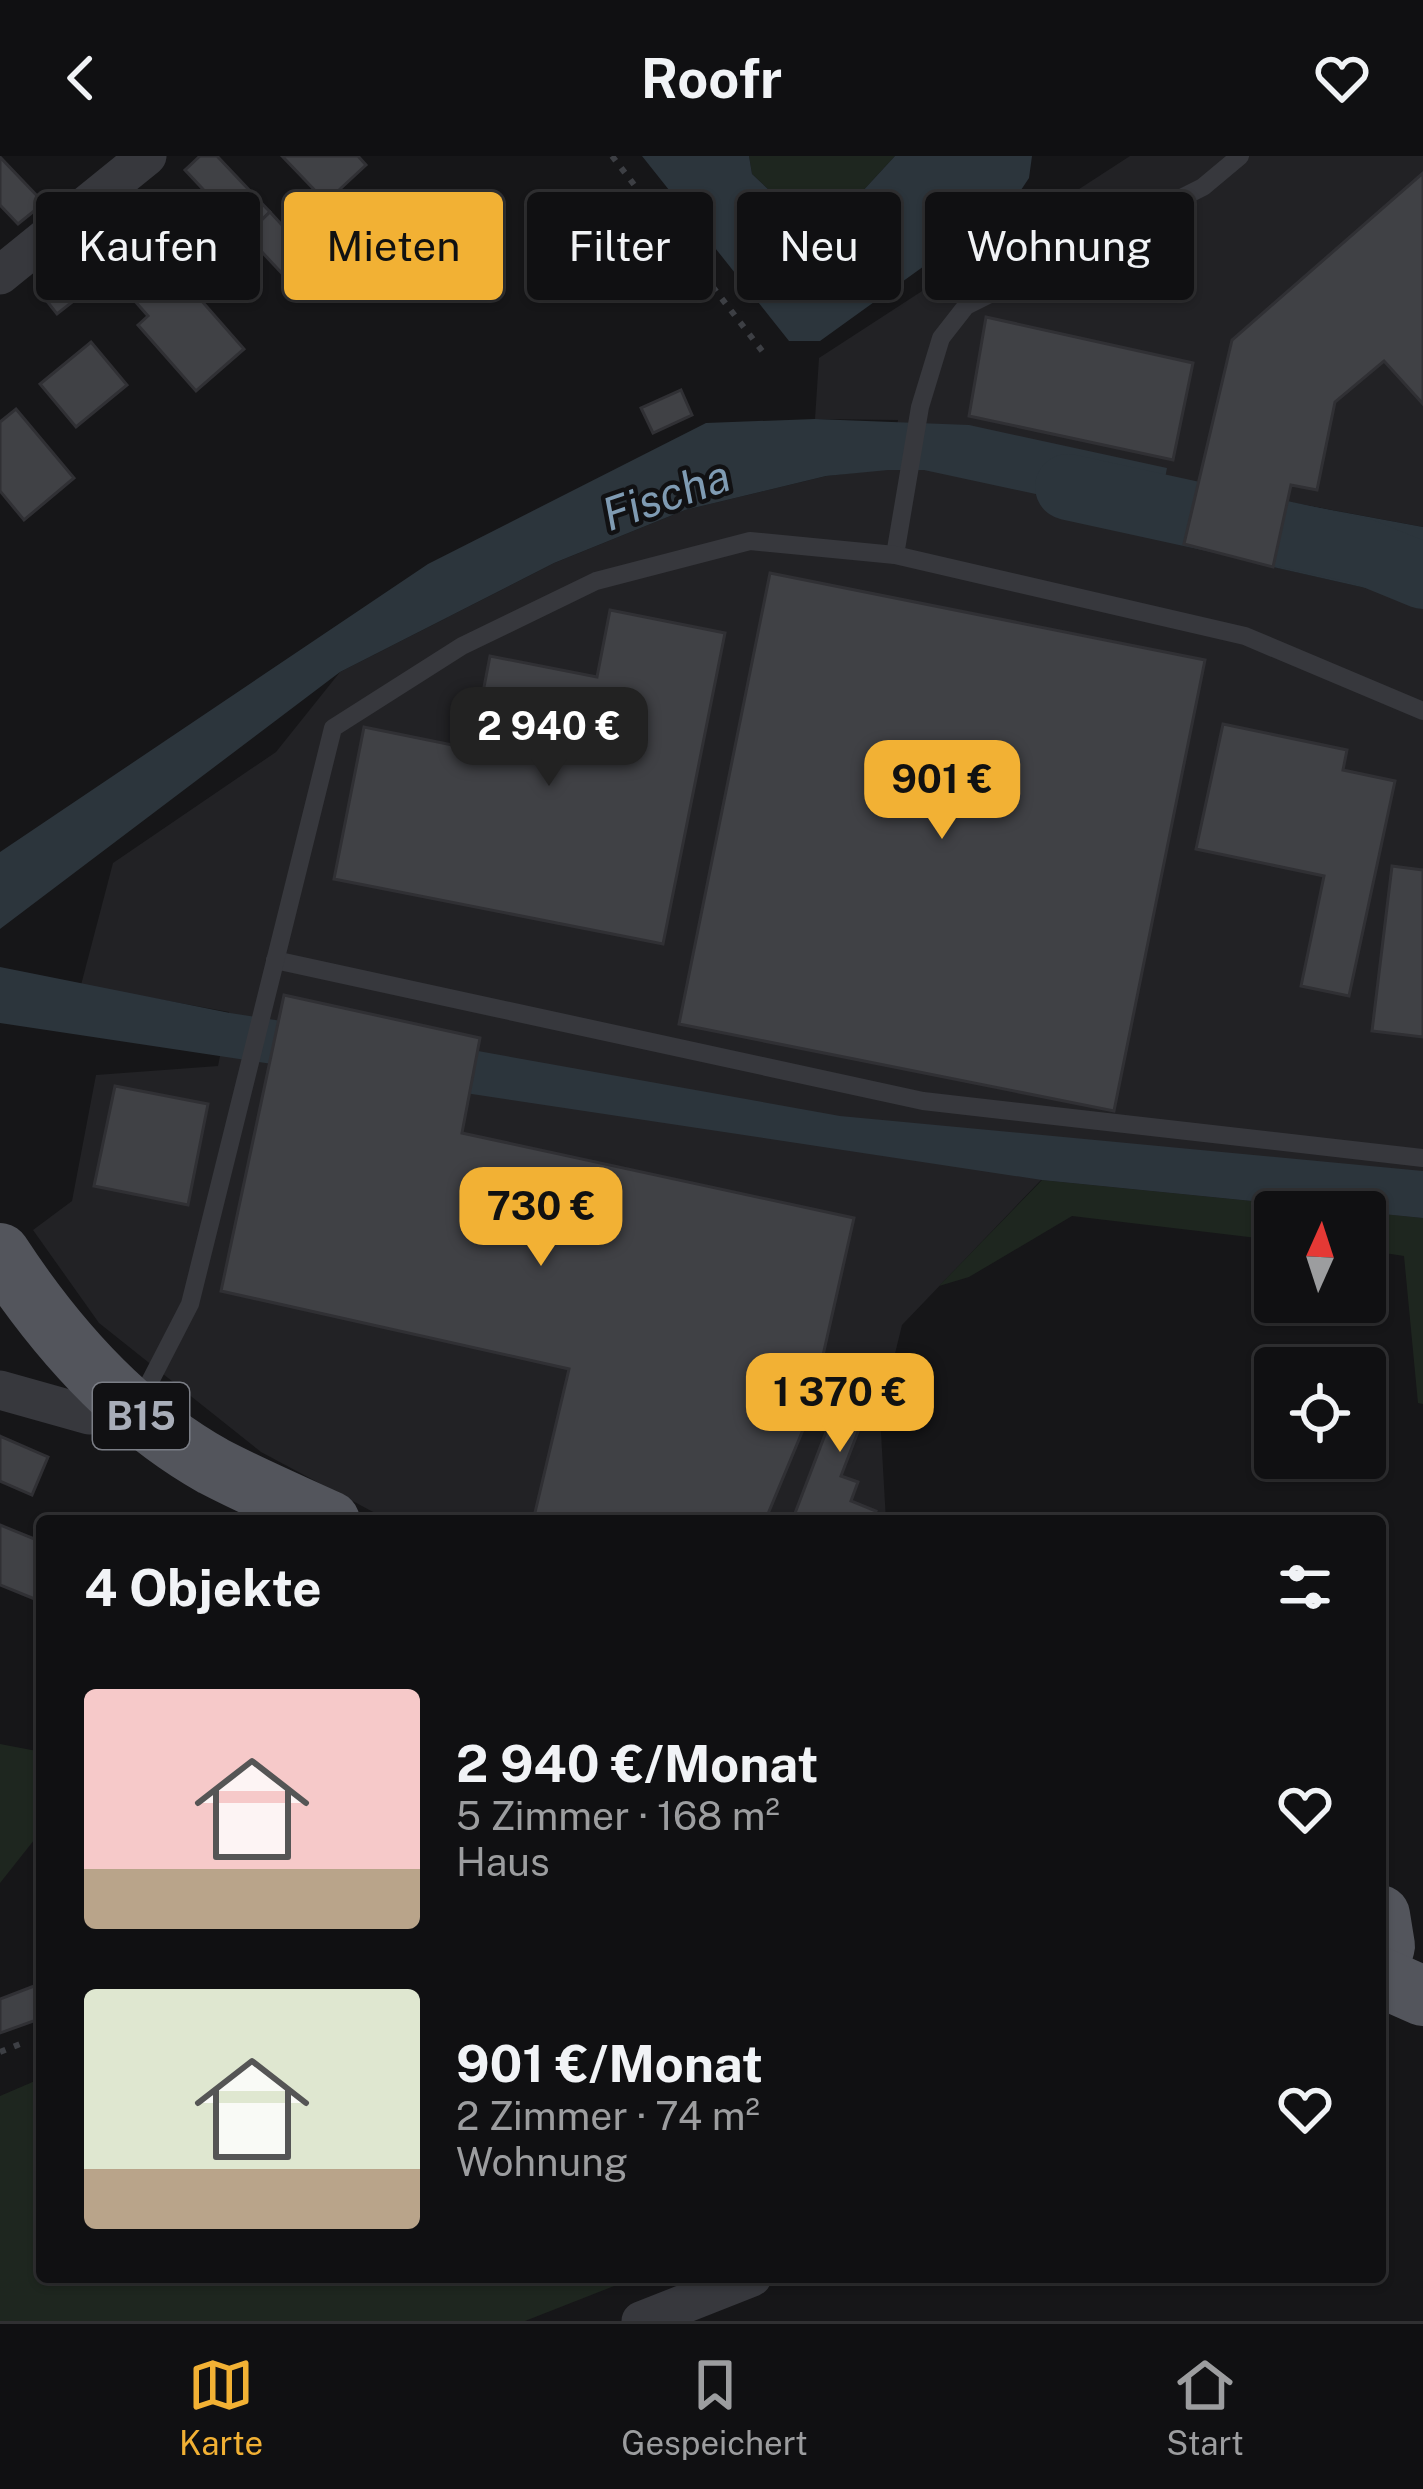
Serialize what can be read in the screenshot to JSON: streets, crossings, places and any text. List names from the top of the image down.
{
  "streets": {
    "main road": ["B15"]
  },
  "water": ["Fischa"],
  "north": "top",
  "page": {
    "header": "Roofr",
    "chip": [
      "Kaufen",
      "Mieten",
      "Filter",
      "Neu",
      "Wohnung"
    ],
    "price": [
      "2 940 €",
      "901 €",
      "730 €",
      "1 370 €"
    ],
    "heading": "4 Objekte",
    "list": [
      {
        "name": "2 940 €/Monat",
        "note": "5 Zimmer · 168 m² · Haus"
      },
      {
        "name": "901 €/Monat",
        "note": "2 Zimmer · 74 m² · Wohnung"
      }
    ],
    "tabs": ["Karte", "Gespeichert", "Start"]
  }
}
